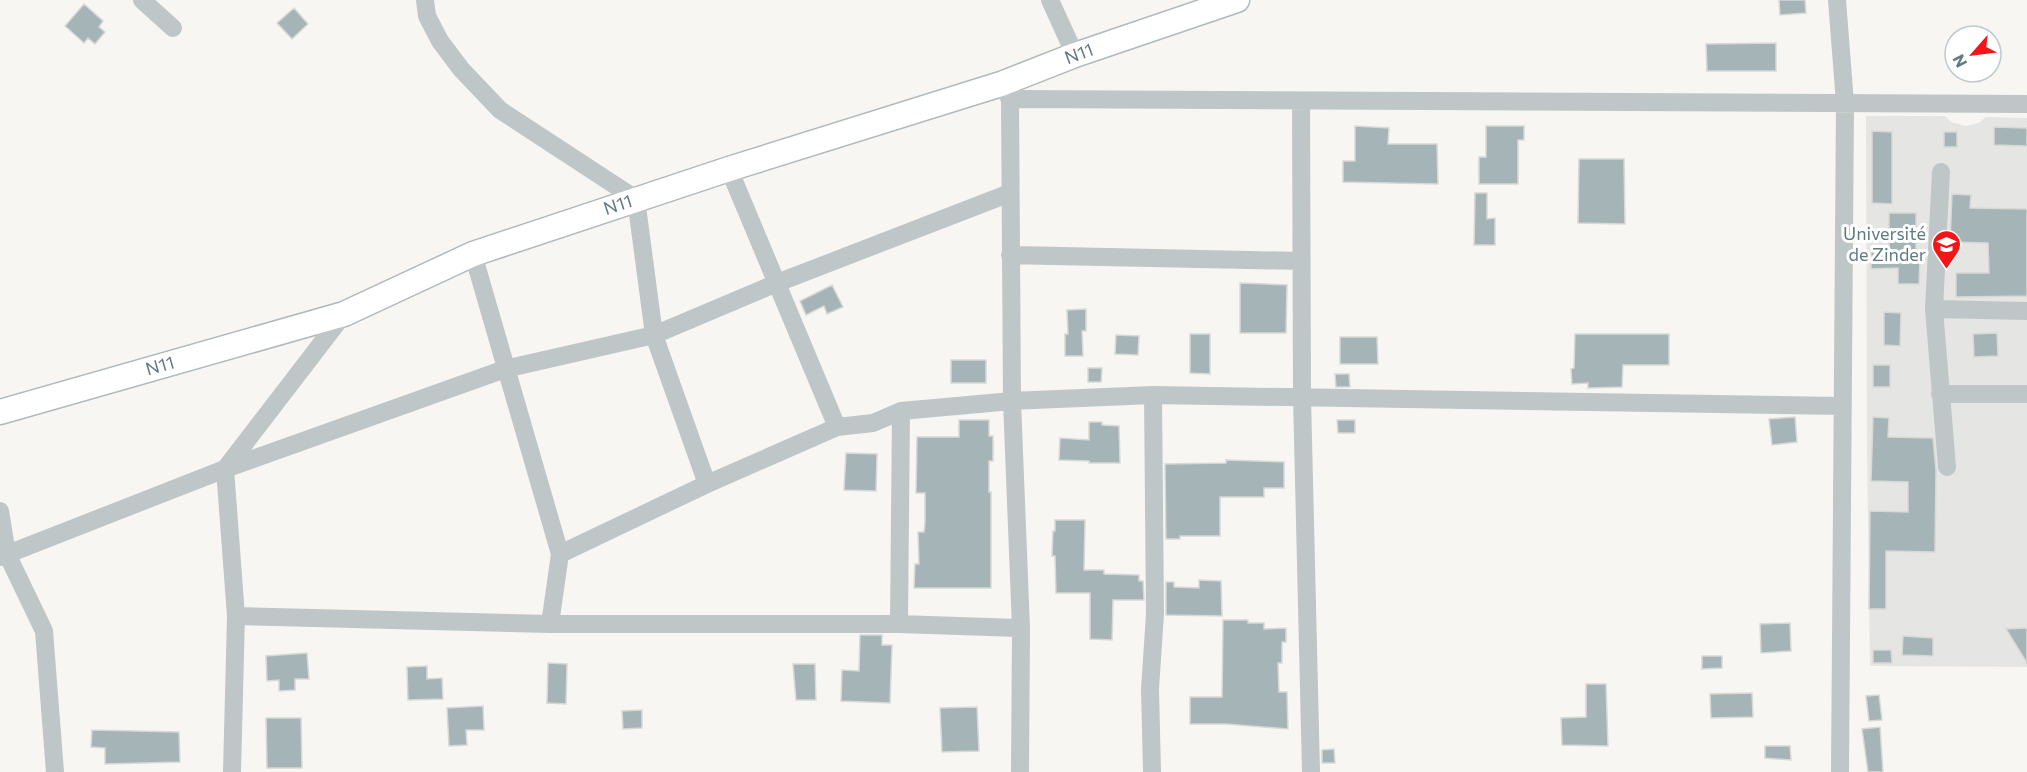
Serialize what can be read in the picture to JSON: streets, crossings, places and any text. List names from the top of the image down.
{
  "streets": {
    "main road": ["N11"]
  },
  "places": {
    "school or university": ["Université de Zinder"]
  },
  "north": "bottom left"
}
